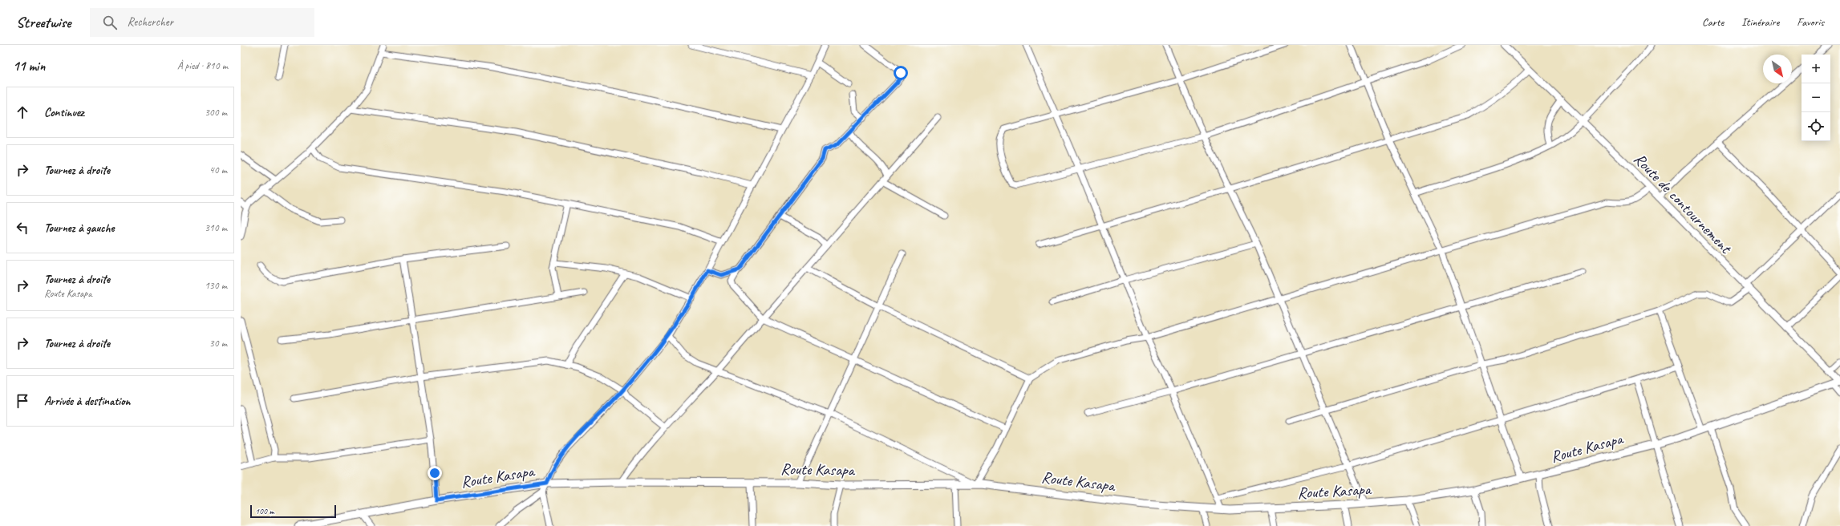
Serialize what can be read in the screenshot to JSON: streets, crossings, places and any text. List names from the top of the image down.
{
  "streets": {
    "main road": ["Route Kasapa"],
    "street": ["Route de contournement"]
  },
  "crossings": [
    ["Route de contournement", "Route Kasapa"]
  ],
  "scale_bar": "100 m",
  "north": "bottom right",
  "page": {
    "header": "Streetwise",
    "search": "Rechercher",
    "nav": ["Carte", "Itinéraire", "Favoris"],
    "heading": ["11 min", "À pied · 810 m"],
    "map_buttons": ["+", "−"],
    "list": [
      ["Continuez", "300 m"],
      ["Tournez à droite", "40 m"],
      ["Tournez à gauche", "310 m"],
      ["Tournez à droite", "Route Kasapa", "130 m"],
      ["Tournez à droite", "30 m"],
      "Arrivée à destination"
    ],
    "scale": "100 m"
  }
}
